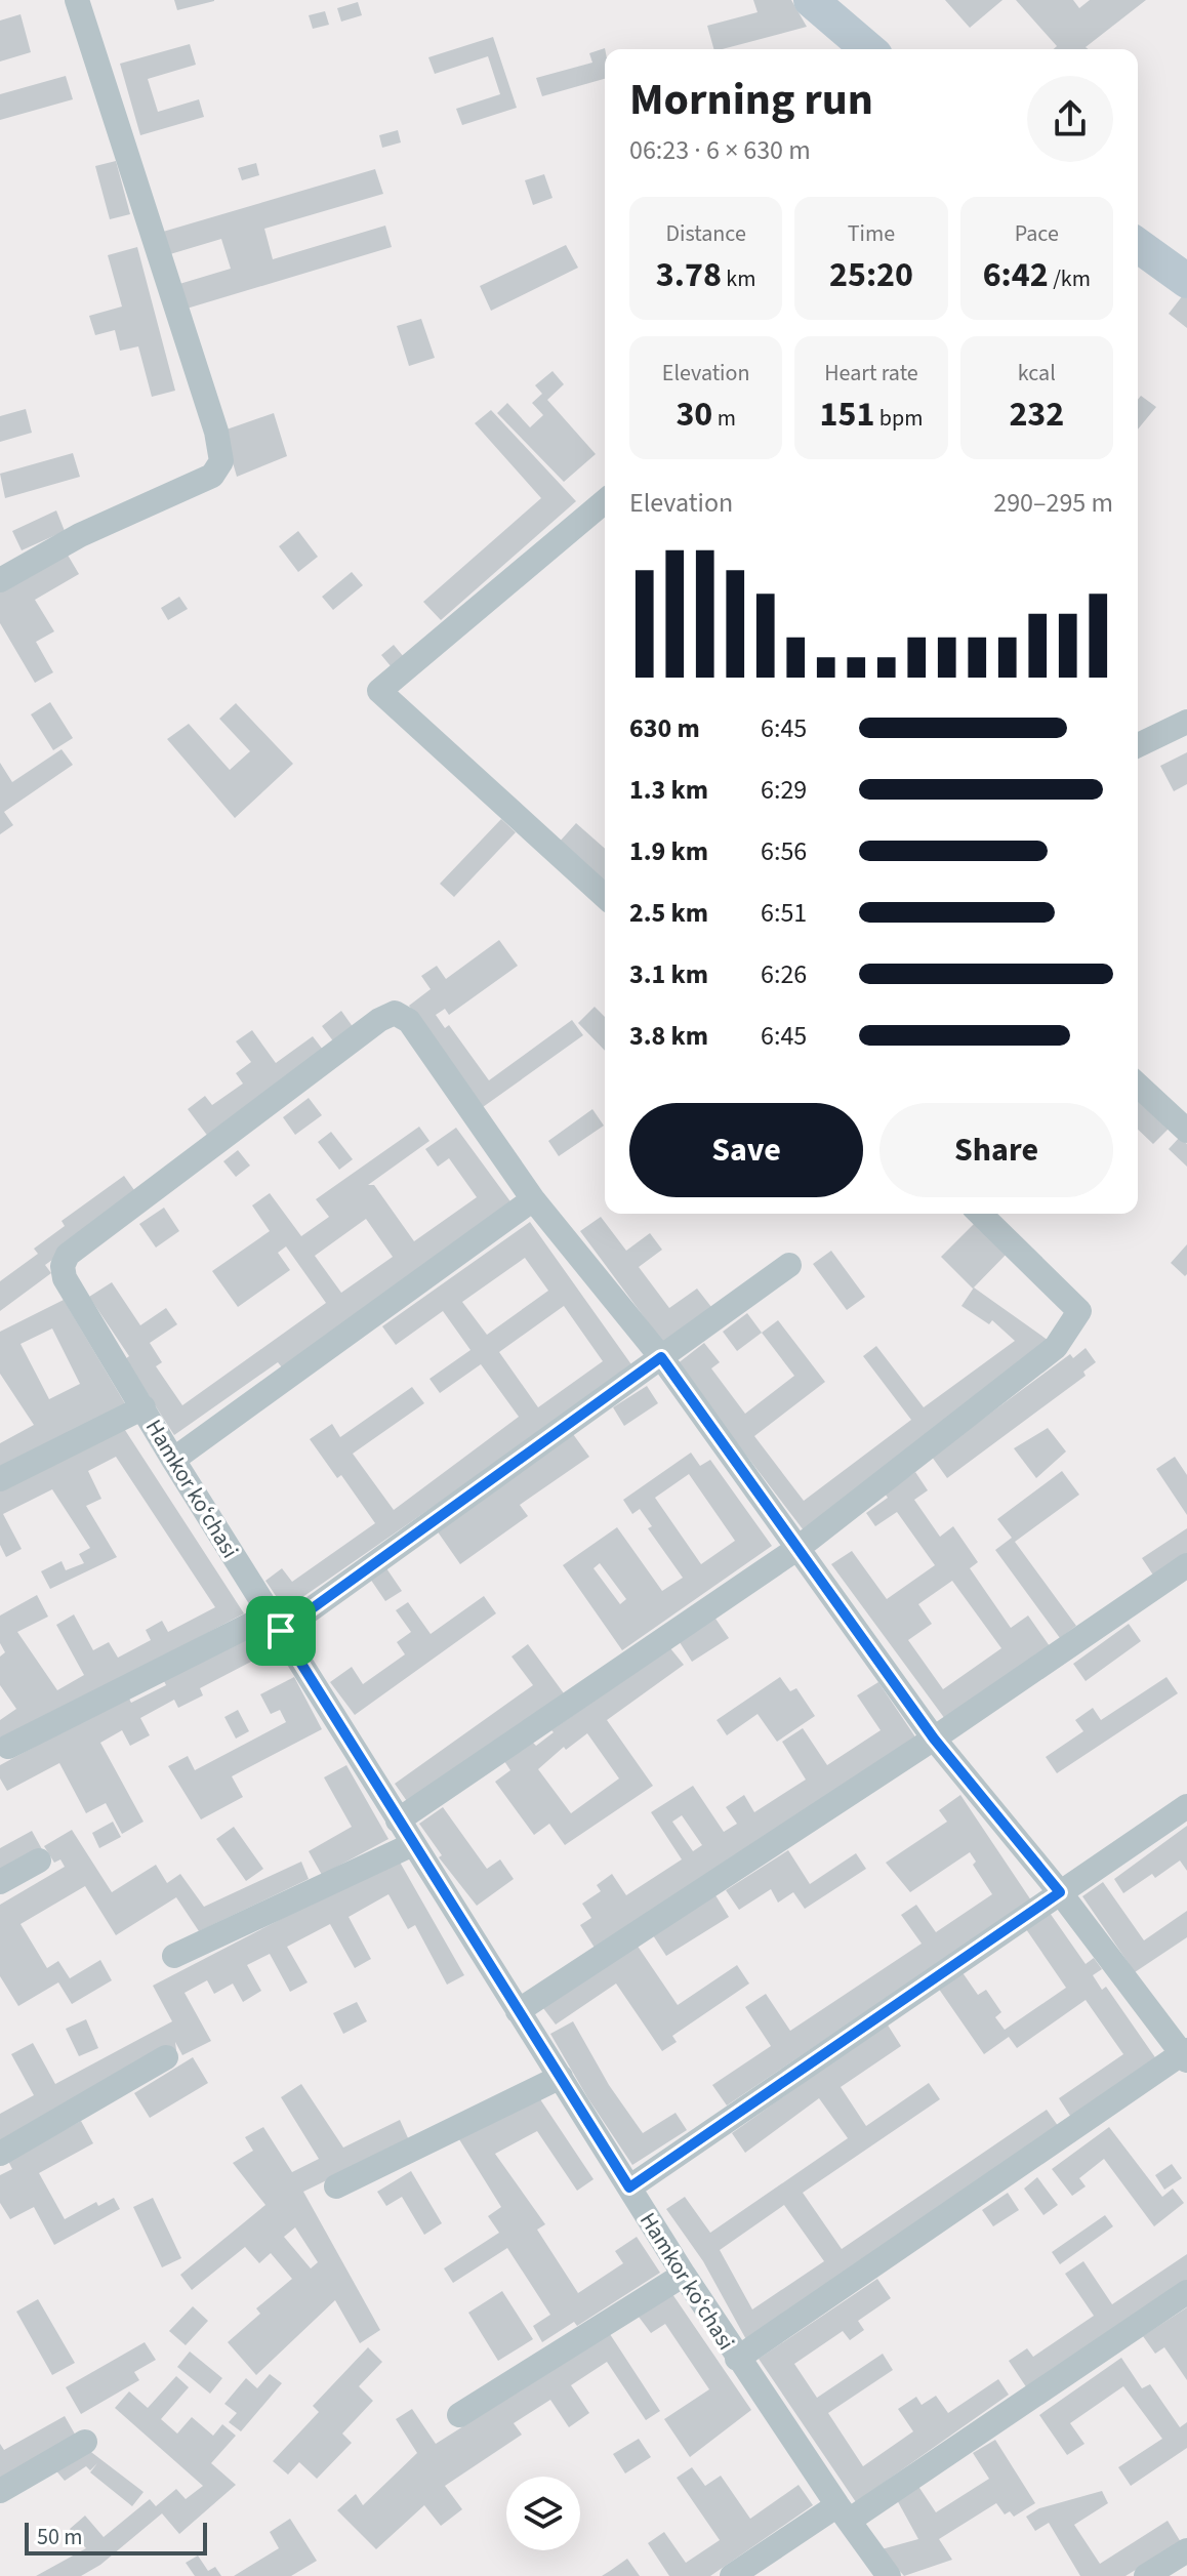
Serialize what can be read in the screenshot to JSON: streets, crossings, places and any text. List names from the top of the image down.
{
  "streets": {
    "street": ["Hamkor koʻchasi"]
  },
  "scale_bar": "50 m",
  "page": {
    "heading": ["Morning run", "06:23 · 6 × 630 m"],
    "stats": [
      ["Distance", "3.78 km"],
      ["Time", "25:20"],
      ["Pace", "6:42 /km"],
      ["Elevation", "30 m"],
      ["Heart rate", "151 bpm"],
      ["kcal", "232"]
    ],
    "chart": ["Elevation", "290–295 m"],
    "list": [
      {
        "name": "630 m",
        "note": "6:45"
      },
      {
        "name": "1.3 km",
        "note": "6:29"
      },
      {
        "name": "1.9 km",
        "note": "6:56"
      },
      {
        "name": "2.5 km",
        "note": "6:51"
      },
      {
        "name": "3.1 km",
        "note": "6:26"
      },
      {
        "name": "3.8 km",
        "note": "6:45"
      }
    ],
    "buttons": ["Save", "Share"],
    "scale": "50 m"
  }
}
